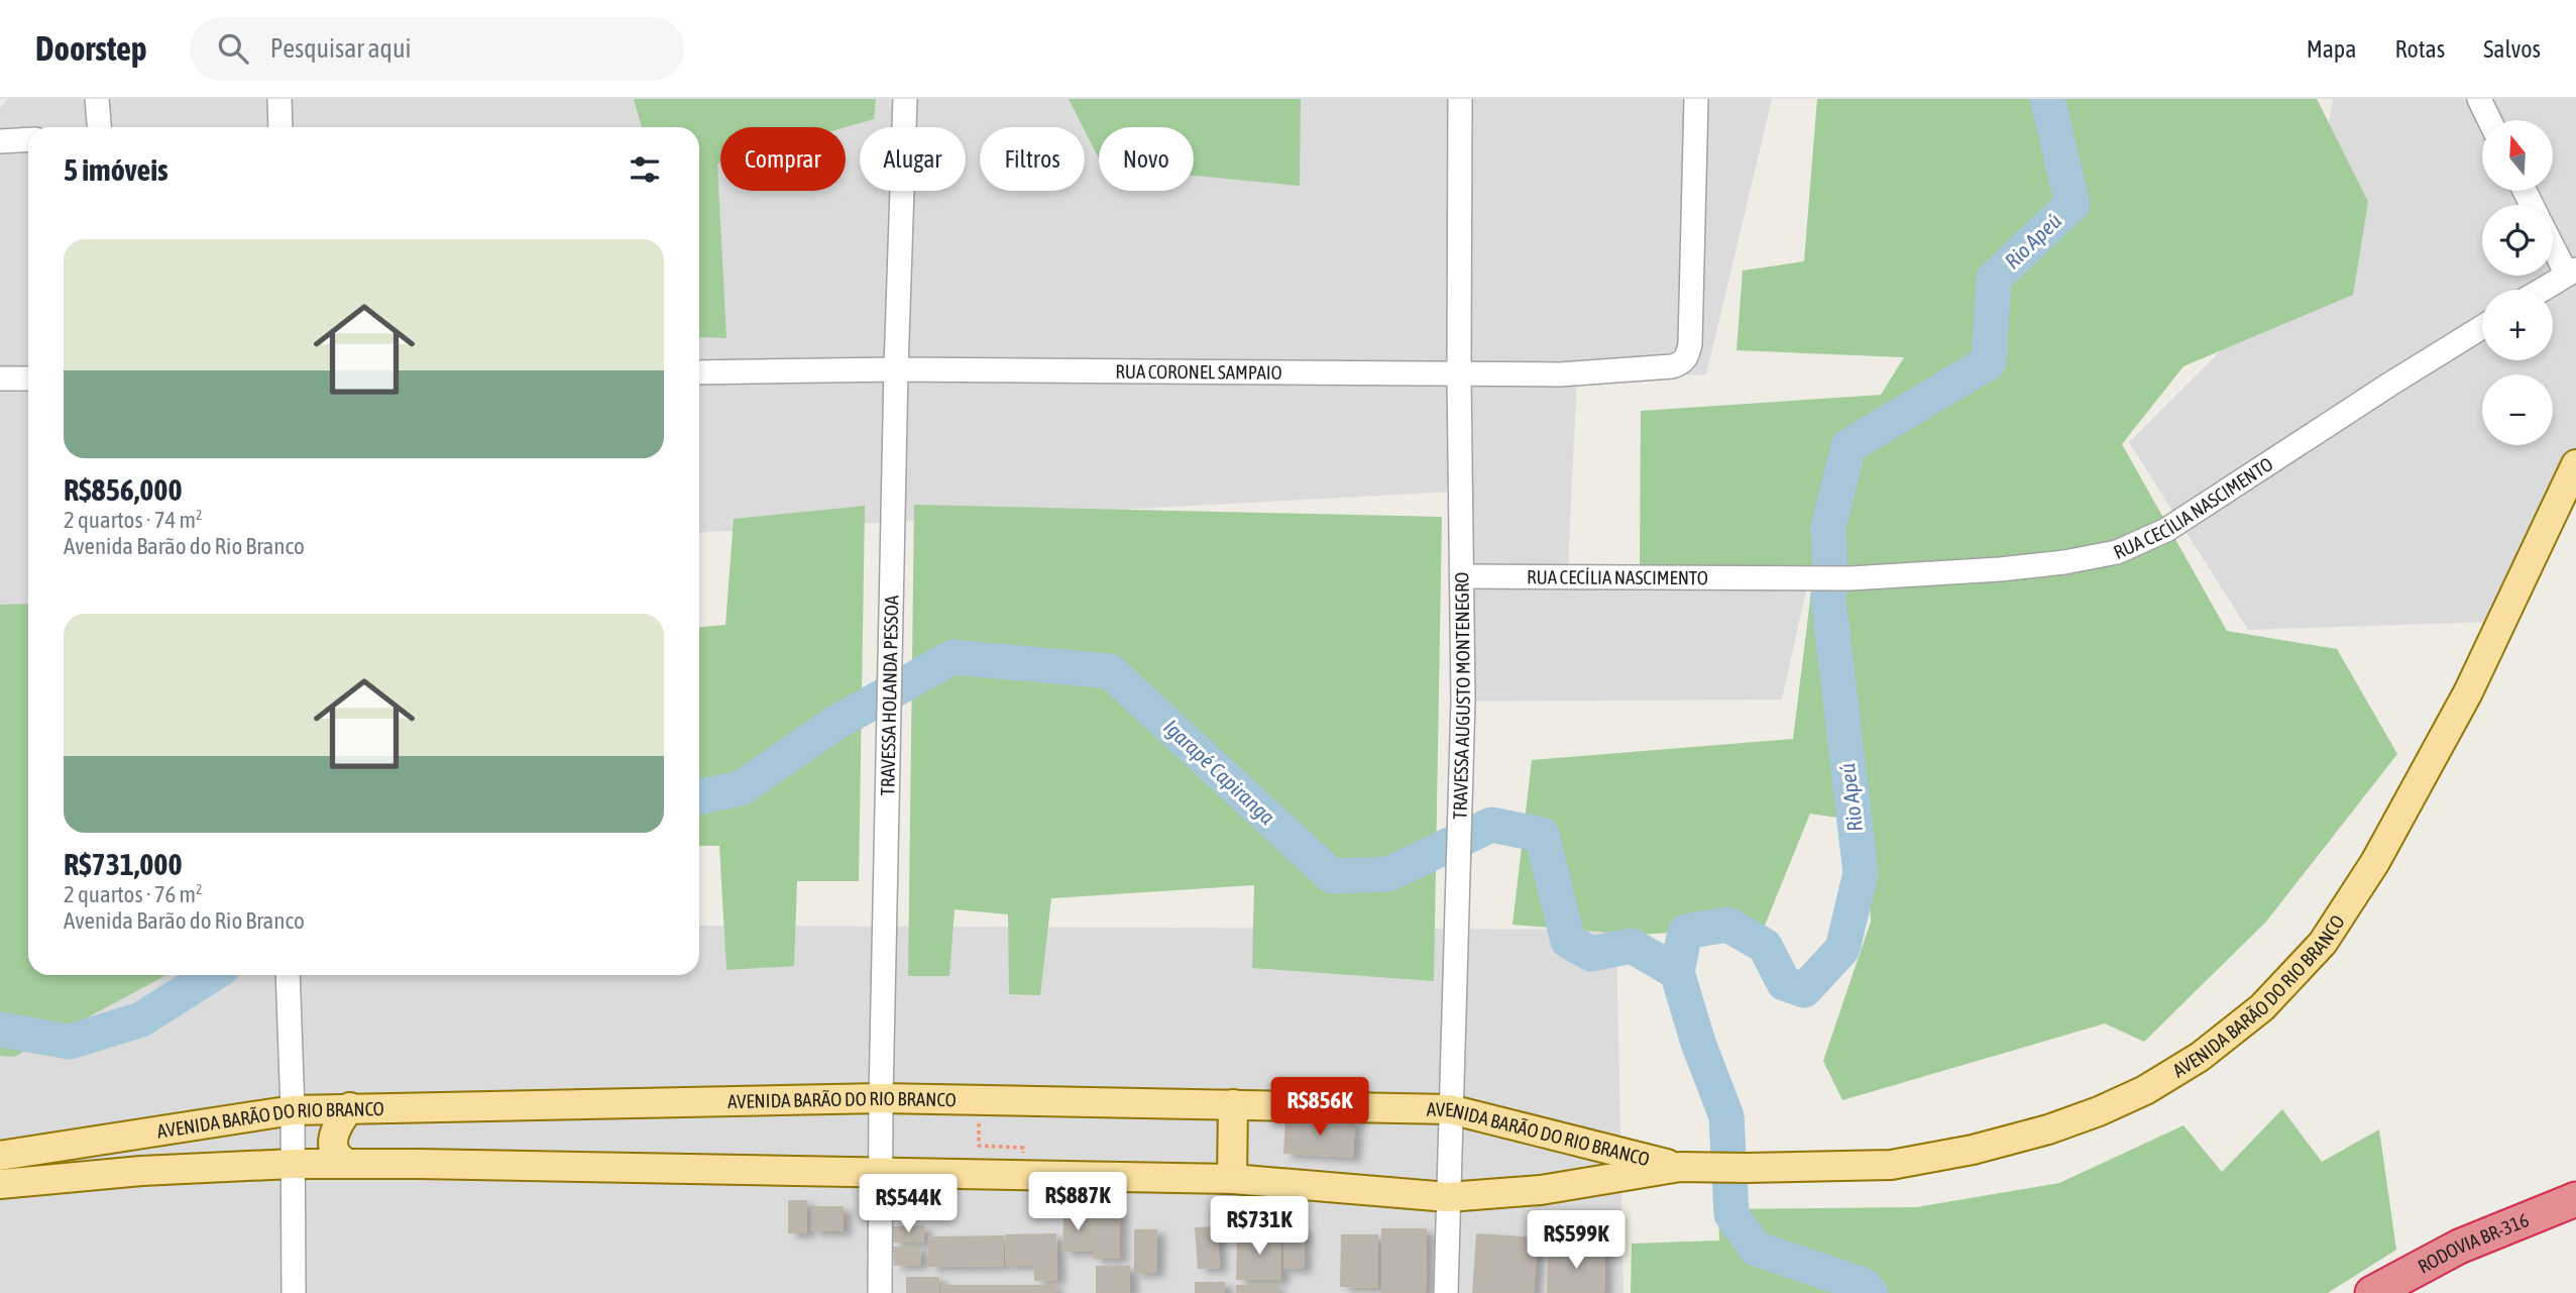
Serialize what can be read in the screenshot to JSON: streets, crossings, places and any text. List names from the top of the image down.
{
  "streets": {
    "highway": ["RODOVIA BR-316"],
    "main road": ["AVENIDA BARÃO DO RIO BRANCO"],
    "street": [
      "RUA CORONEL SAMPAIO",
      "RUA CECÍLIA NASCIMENTO",
      "TRAVESSA HOLANDA PESSOA",
      "TRAVESSA AUGUSTO MONTENEGRO"
    ]
  },
  "crossings": [
    ["RUA CORONEL SAMPAIO", "TRAVESSA HOLANDA PESSOA"],
    ["RUA CORONEL SAMPAIO", "TRAVESSA AUGUSTO MONTENEGRO"],
    ["RUA CECÍLIA NASCIMENTO", "TRAVESSA AUGUSTO MONTENEGRO"],
    ["TRAVESSA HOLANDA PESSOA", "AVENIDA BARÃO DO RIO BRANCO"],
    ["TRAVESSA AUGUSTO MONTENEGRO", "AVENIDA BARÃO DO RIO BRANCO"]
  ],
  "water": ["Rio Apeú", "Igarapé Capiranga"],
  "north": "top",
  "page": {
    "header": "Doorstep",
    "search": "Pesquisar aqui",
    "nav": ["Mapa", "Rotas", "Salvos"],
    "map_buttons": ["+", "−"],
    "chip": [
      "Comprar",
      "Alugar",
      "Filtros",
      "Novo"
    ],
    "heading": "5 imóveis",
    "list": [
      {
        "name": "R$856,000",
        "note": "2 quartos · 74 m² · Avenida Barão do Rio Branco"
      },
      {
        "name": "R$731,000",
        "note": "2 quartos · 76 m² · Avenida Barão do Rio Branco"
      }
    ],
    "price": [
      "R$856K",
      "R$887K",
      "R$544K",
      "R$731K",
      "R$599K"
    ]
  }
}
